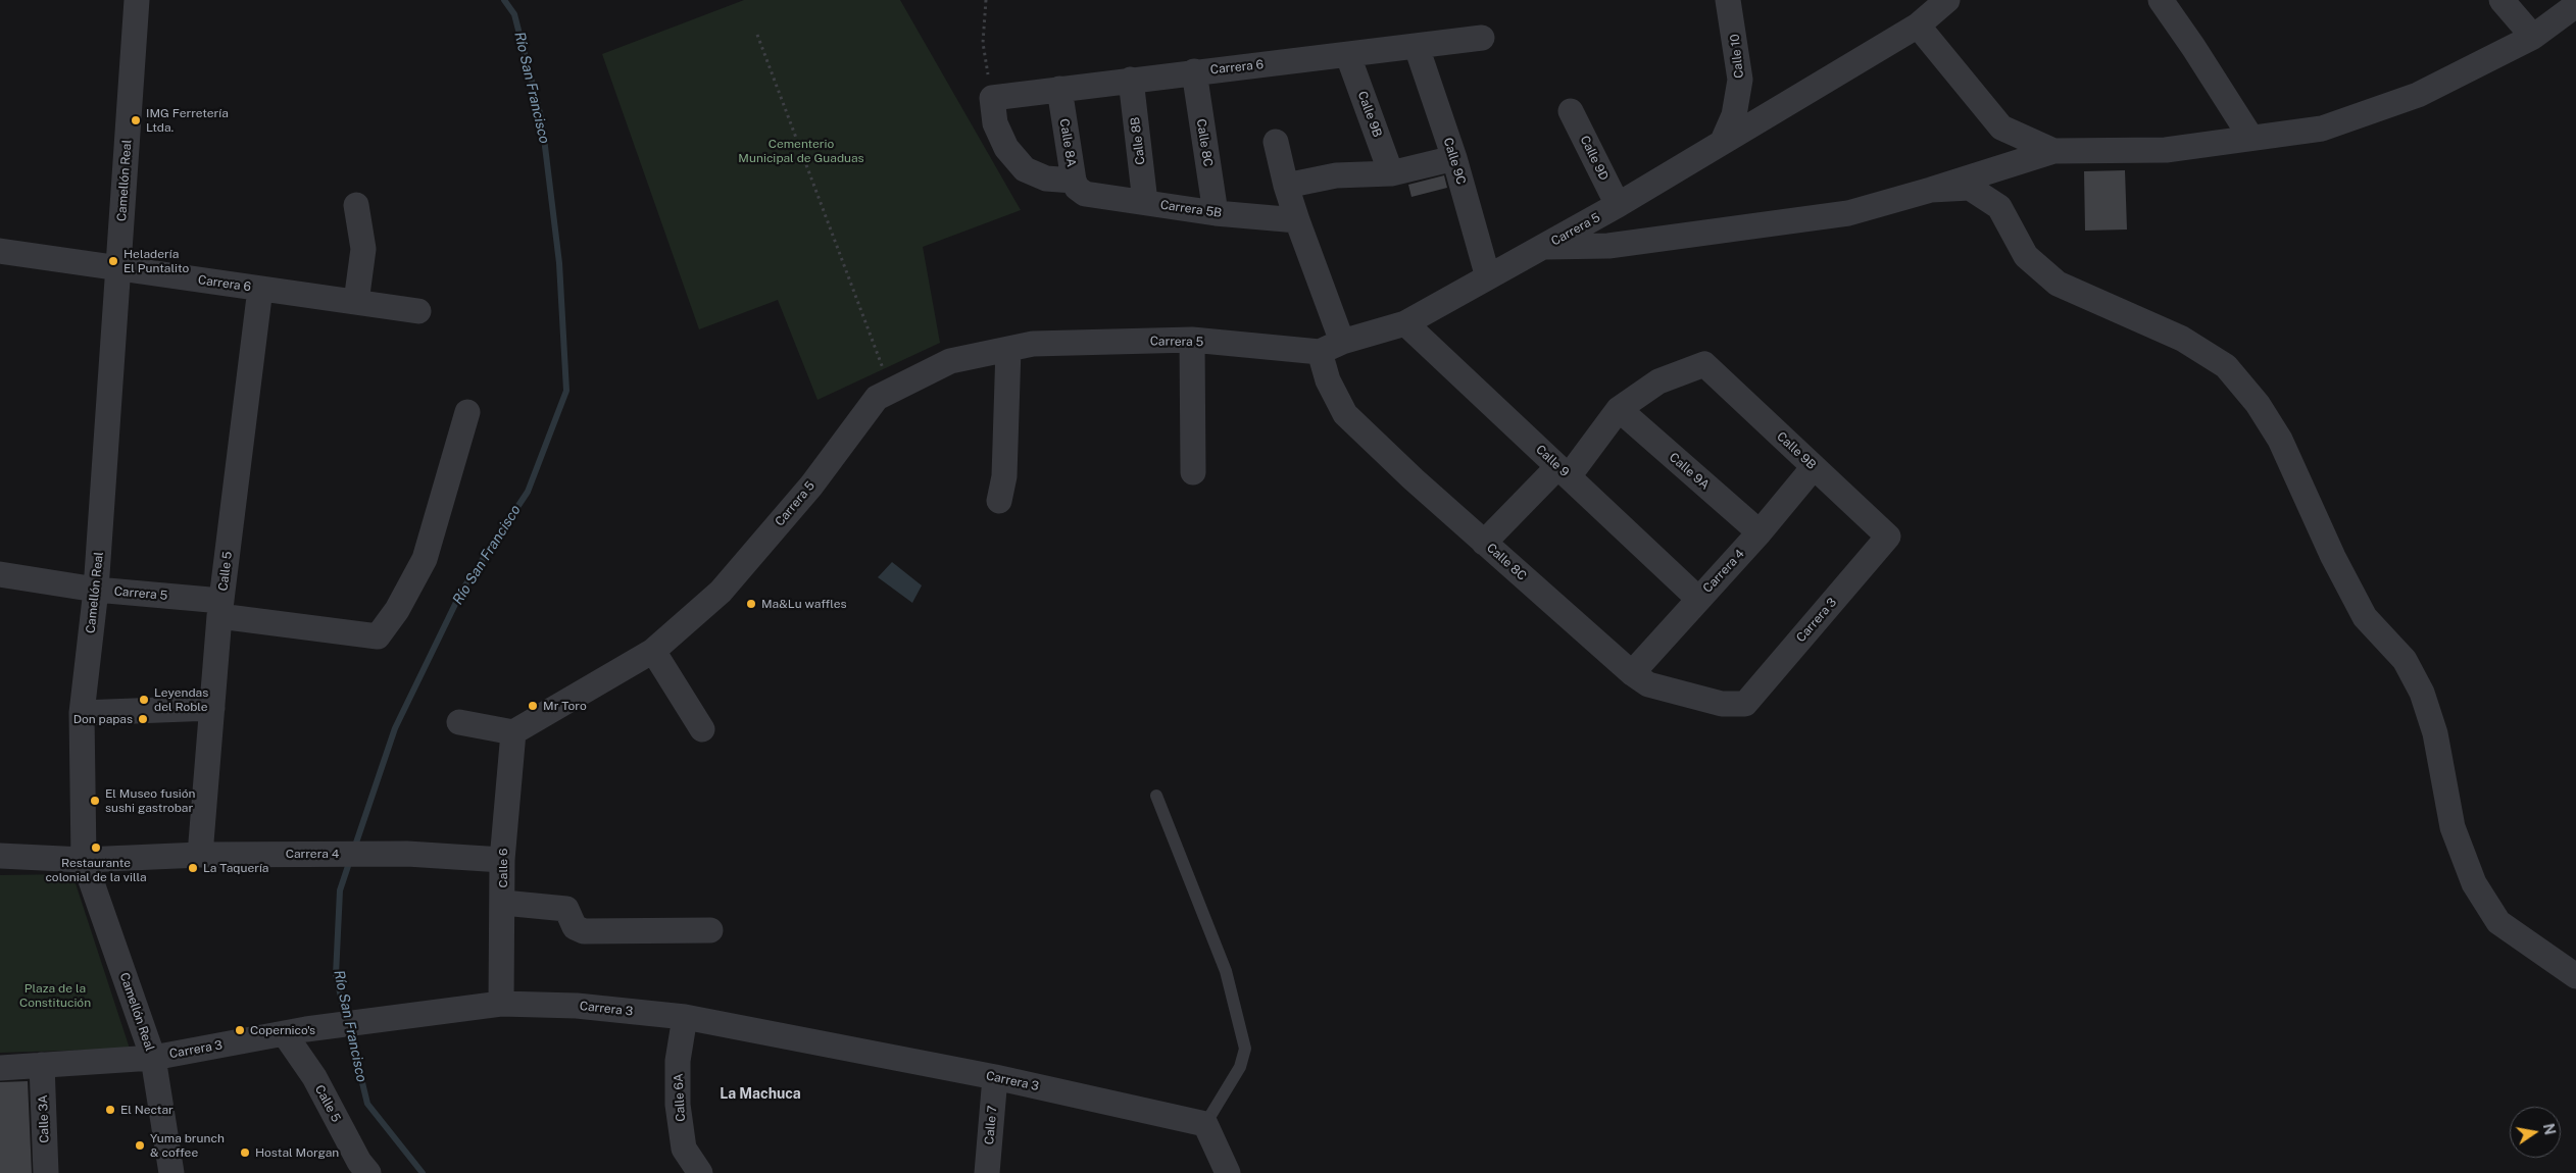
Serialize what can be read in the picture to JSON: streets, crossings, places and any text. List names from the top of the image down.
{
  "streets": {
    "street": [
      "Calle 10",
      "Carrera 6",
      "Calle 9B",
      "Calle 8B",
      "Calle 8A",
      "Calle 8C",
      "Calle 9D",
      "Calle 9C",
      "Camellón Real",
      "Carrera 5B",
      "Carrera 5",
      "Calle 9",
      "Calle 9A",
      "Calle 5",
      "Carrera 4",
      "Carrera 3",
      "Calle 6",
      "Calle 6A",
      "Calle 3A",
      "Calle 7"
    ]
  },
  "crossings": [
    ["Calle 10", "Carrera 5"],
    ["Carrera 6", "Calle 9B"],
    ["Carrera 6", "Calle 8B"],
    ["Carrera 6", "Calle 8A"],
    ["Carrera 6", "Calle 8C"],
    ["Carrera 6", "Calle 9C"],
    ["Carrera 6", "Camellón Real"],
    ["Carrera 6", "Carrera 5B"],
    ["Carrera 6", "Calle 5"],
    ["Calle 9B", "Calle 9A"],
    ["Calle 9B", "Carrera 4"],
    ["Calle 9B", "Carrera 3"],
    ["Calle 8B", "Carrera 5B"],
    ["Calle 8A", "Carrera 5B"],
    ["Calle 8C", "Carrera 5B"],
    ["Calle 8C", "Carrera 5"],
    ["Calle 8C", "Carrera 4"],
    ["Calle 8C", "Carrera 3"],
    ["Calle 9D", "Carrera 5"],
    ["Calle 9C", "Carrera 5"],
    ["Camellón Real", "Carrera 5"],
    ["Camellón Real", "Carrera 4"],
    ["Camellón Real", "Carrera 3"],
    ["Carrera 5", "Calle 9"],
    ["Carrera 5", "Calle 5"],
    ["Carrera 5", "Calle 6"],
    ["Calle 9", "Carrera 4"],
    ["Calle 9A", "Carrera 4"],
    ["Calle 5", "Carrera 4"],
    ["Calle 5", "Carrera 3"],
    ["Carrera 4", "Calle 6"],
    ["Carrera 3", "Calle 6"],
    ["Carrera 3", "Calle 6A"],
    ["Carrera 3", "Calle 3A"],
    ["Carrera 3", "Calle 7"]
  ],
  "districts": ["La Machuca"],
  "water": ["Río San Francisco"],
  "parks": ["Cementerio Municipal de Guaduas", "Plaza de la Constitución"],
  "places": [
    "IMG Ferretería Ltda.",
    "Heladería El Puntalito",
    "Ma&Lu waffles",
    "Leyendas del Roble",
    "Mr Toro",
    "Don papas",
    "El Museo fusión sushi gastrobar",
    "Restaurante colonial de la villa",
    "La Taquería",
    "Copernico's",
    "El Nectar",
    "Yuma brunch & coffee",
    "Hostal Morgan"
  ],
  "north": "right"
}
